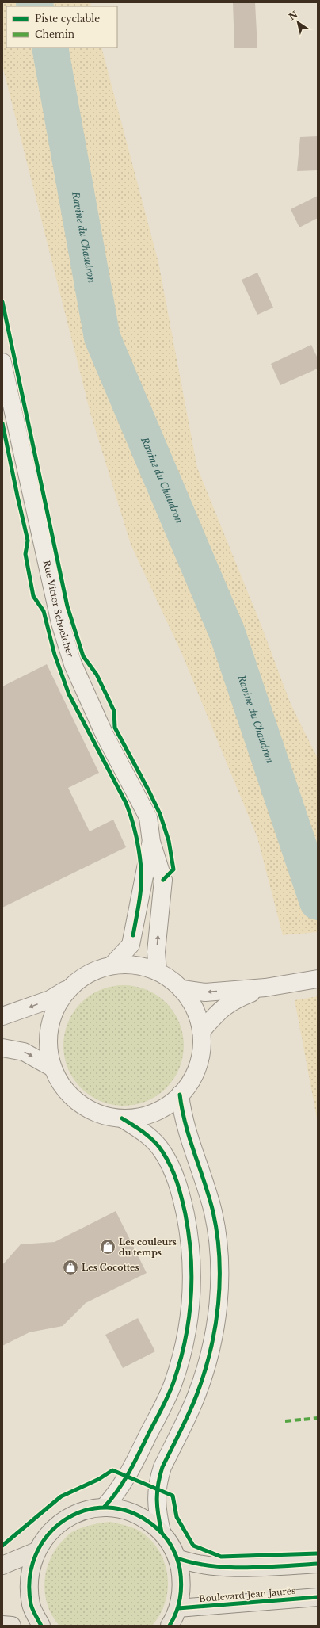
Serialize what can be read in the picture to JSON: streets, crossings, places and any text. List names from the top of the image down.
{
  "streets": {
    "main road": ["Rue Victor Schoelcher", "Boulevard Jean Jaurès"]
  },
  "water": ["Ravine du Chaudron"],
  "places": {
    "shop": ["Les couleurs du temps", "Les Cocottes"]
  },
  "legend": ["Piste cyclable", "Chemin"],
  "north": "top left"
}
